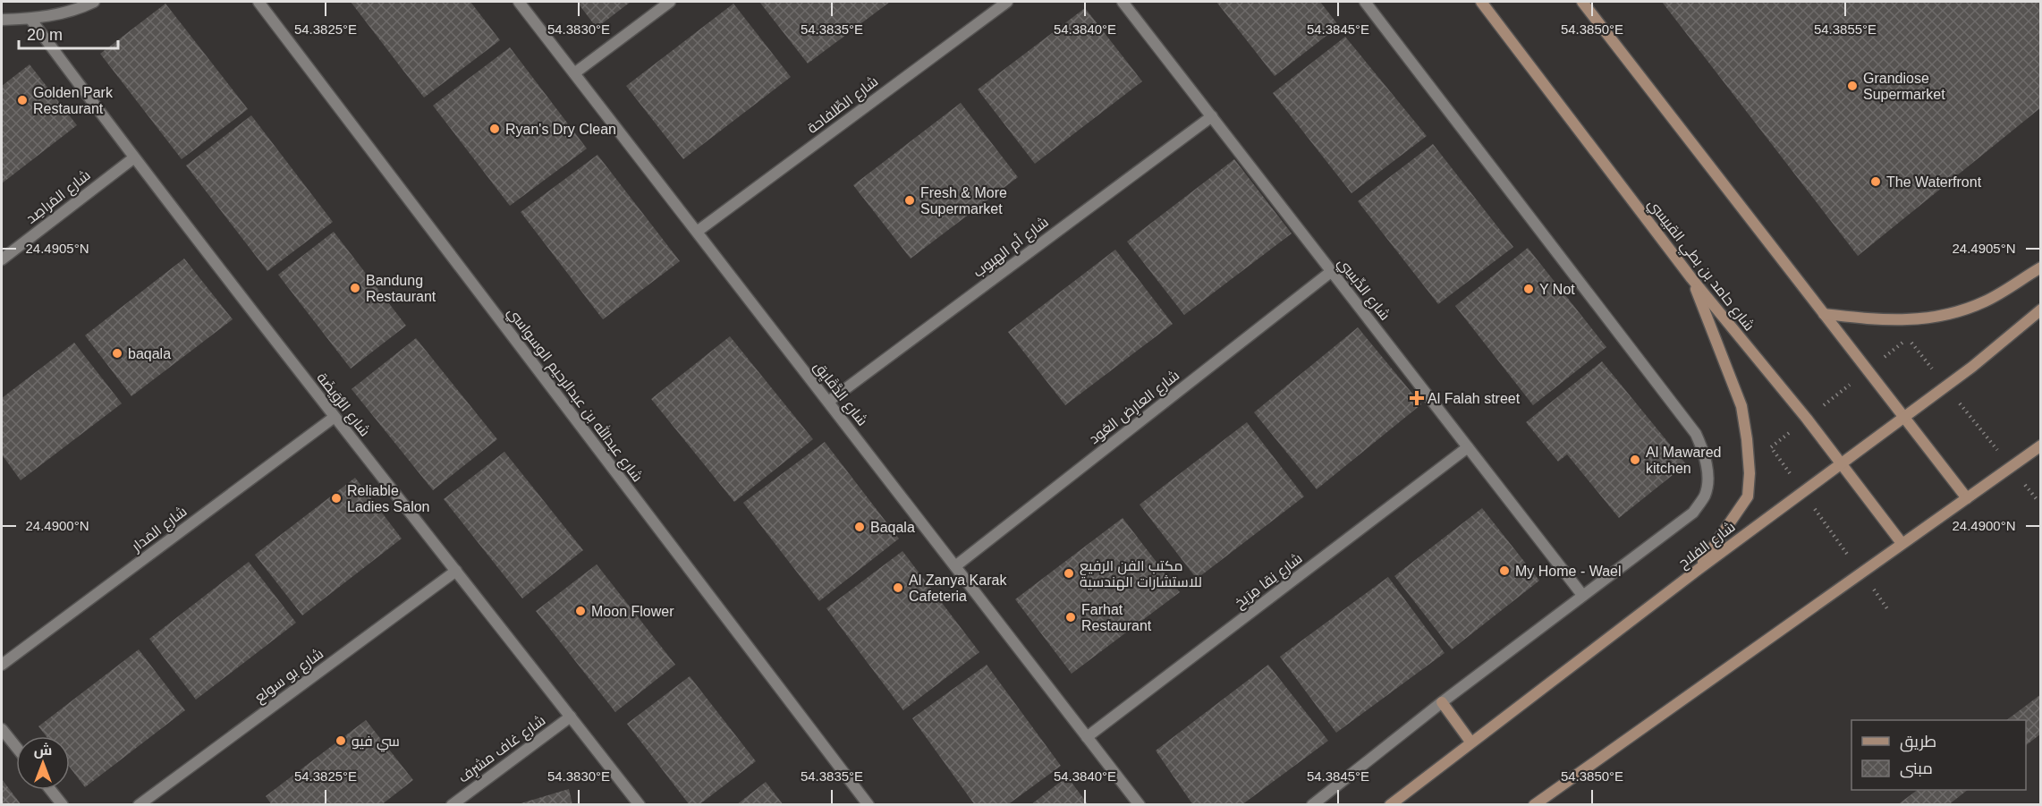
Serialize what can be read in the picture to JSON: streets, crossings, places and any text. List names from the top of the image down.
{
  "streets": {
    "main road": ["شارع حامد بن بطي القبيسي", "شارع الفلاح"],
    "street": [
      "شارع الطِّلفاحة",
      "شارع المَراصِد",
      "شارع أم الهبوب",
      "شارع الدِّبسِي",
      "شارع الدَّقَايِق",
      "شارع عبدالله بن عبدالرحيم الوسواسي",
      "شارع الرُّوَيضَة",
      "شارع العارِض العُود",
      "شارع المَدار",
      "شارع نِقا مِرَيخ",
      "شارع بو سولع",
      "شارع غاف مشرِف"
    ]
  },
  "crossings": [
    ["شارع الطِّلفاحة", "شارع الدَّقَايِق"],
    ["شارع المَراصِد", "شارع الرُّوَيضَة"],
    ["شارع أم الهبوب", "شارع الدِّبسِي"],
    ["شارع أم الهبوب", "شارع الدَّقَايِق"],
    ["شارع حامد بن بطي القبيسي", "شارع الفلاح"],
    ["شارع الدِّبسِي", "شارع العارِض العُود"],
    ["شارع الدِّبسِي", "شارع نِقا مِرَيخ"],
    ["شارع الدَّقَايِق", "شارع العارِض العُود"],
    ["شارع الدَّقَايِق", "شارع نِقا مِرَيخ"],
    ["شارع الرُّوَيضَة", "شارع المَدار"],
    ["شارع الرُّوَيضَة", "شارع بو سولع"],
    ["شارع الرُّوَيضَة", "شارع غاف مشرِف"]
  ],
  "places": {
    "other": [
      "Grandiose Supermarket",
      "Golden Park Restaurant",
      "Ryan's Dry Clean",
      "The Waterfront",
      "Fresh & More Supermarket",
      "Bandung Restaurant",
      "Y Not",
      "baqala",
      "Al Mawared kitchen",
      "Reliable Ladies Salon",
      "Baqala",
      "My Home - Wael",
      "مكتب الفن الرفيع للاستشارات الهندسية",
      "Al Zanya Karak Cafeteria",
      "Moon Flower",
      "Farhat Restaurant",
      "سي فيو"
    ],
    "health": ["Al Falah street"]
  },
  "legend": ["طريق", "مبنى"],
  "scale_bar": "20 m",
  "north": "top",
  "coordinates": [
    "54.3825°E",
    "54.3830°E",
    "54.3835°E",
    "54.3840°E",
    "54.3845°E",
    "54.3850°E",
    "54.3855°E",
    "24.4905°N",
    "24.4900°N"
  ]
}
